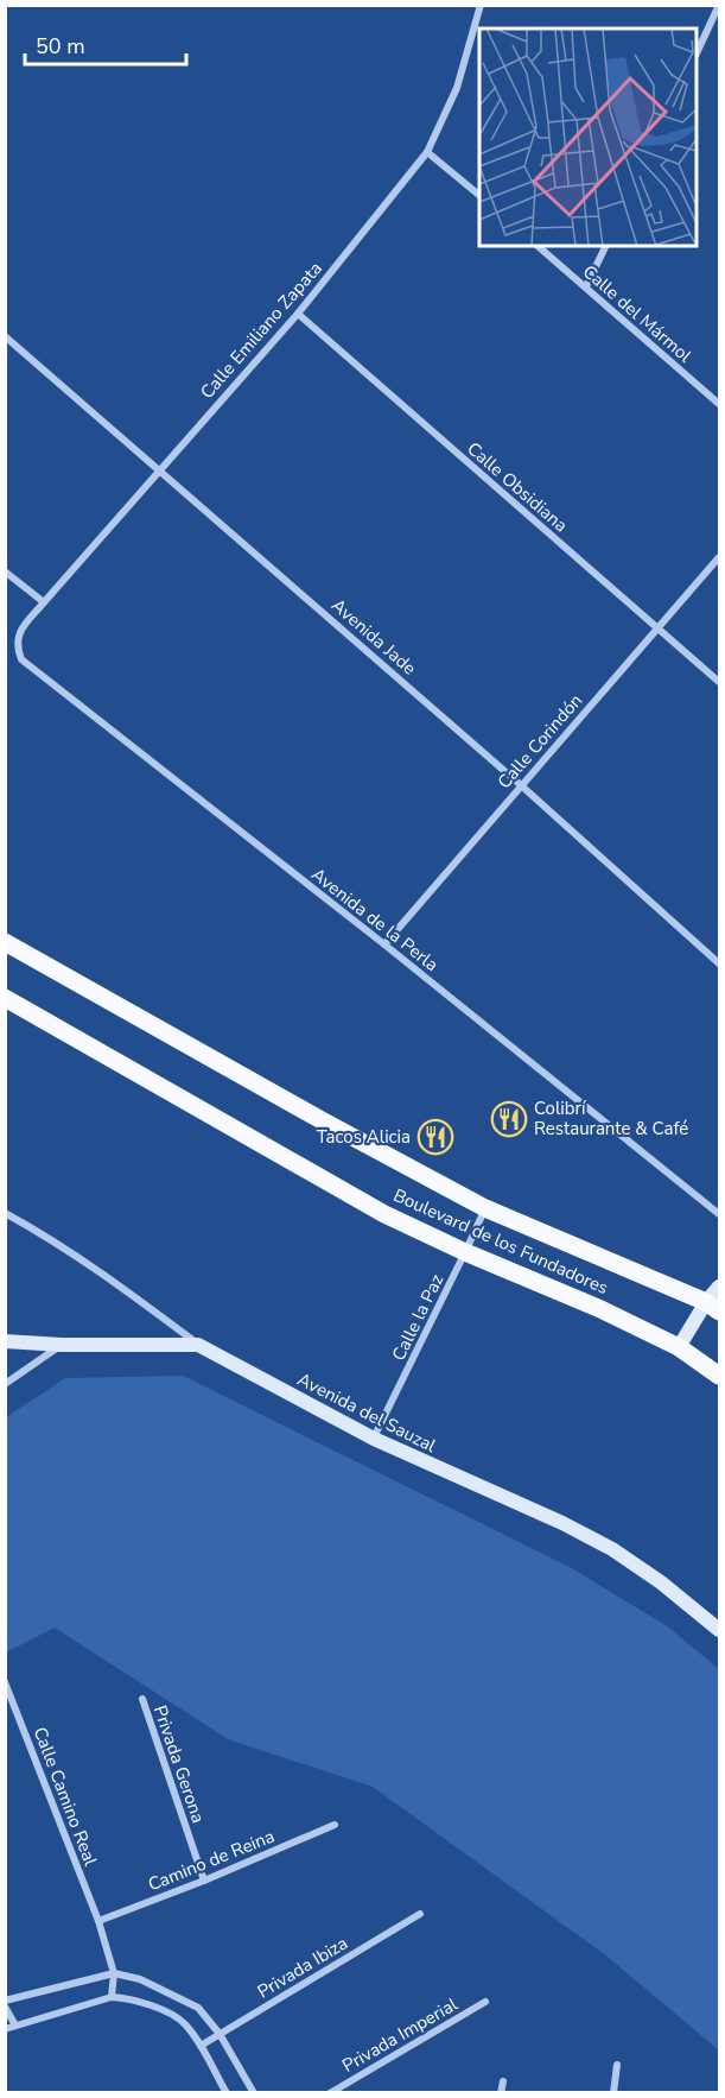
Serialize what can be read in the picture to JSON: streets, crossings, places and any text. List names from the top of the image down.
{
  "streets": {
    "main road": ["Boulevard de los Fundadores"],
    "street": [
      "Calle del Mármol",
      "Calle Emiliano Zapata",
      "Calle Obsidiana",
      "Avenida Jade",
      "Calle Corindón",
      "Avenida de la Perla",
      "Calle la Paz",
      "Avenida del Sauzal",
      "Privada Gerona",
      "Calle Camino Real",
      "Camino de Reina",
      "Privada Ibiza",
      "Privada Imperial"
    ]
  },
  "crossings": [
    ["Calle Emiliano Zapata", "Calle Obsidiana"],
    ["Calle Emiliano Zapata", "Avenida Jade"],
    ["Calle Emiliano Zapata", "Avenida de la Perla"],
    ["Calle Obsidiana", "Calle Corindón"],
    ["Avenida Jade", "Calle Corindón"],
    ["Calle Corindón", "Avenida de la Perla"],
    ["Boulevard de los Fundadores", "Calle la Paz"],
    ["Calle la Paz", "Avenida del Sauzal"],
    ["Privada Gerona", "Camino de Reina"],
    ["Calle Camino Real", "Camino de Reina"]
  ],
  "places": {
    "restaurant": ["Colibrí Restaurante & Café", "Tacos Alicia"]
  },
  "scale_bar": "50 m"
}
